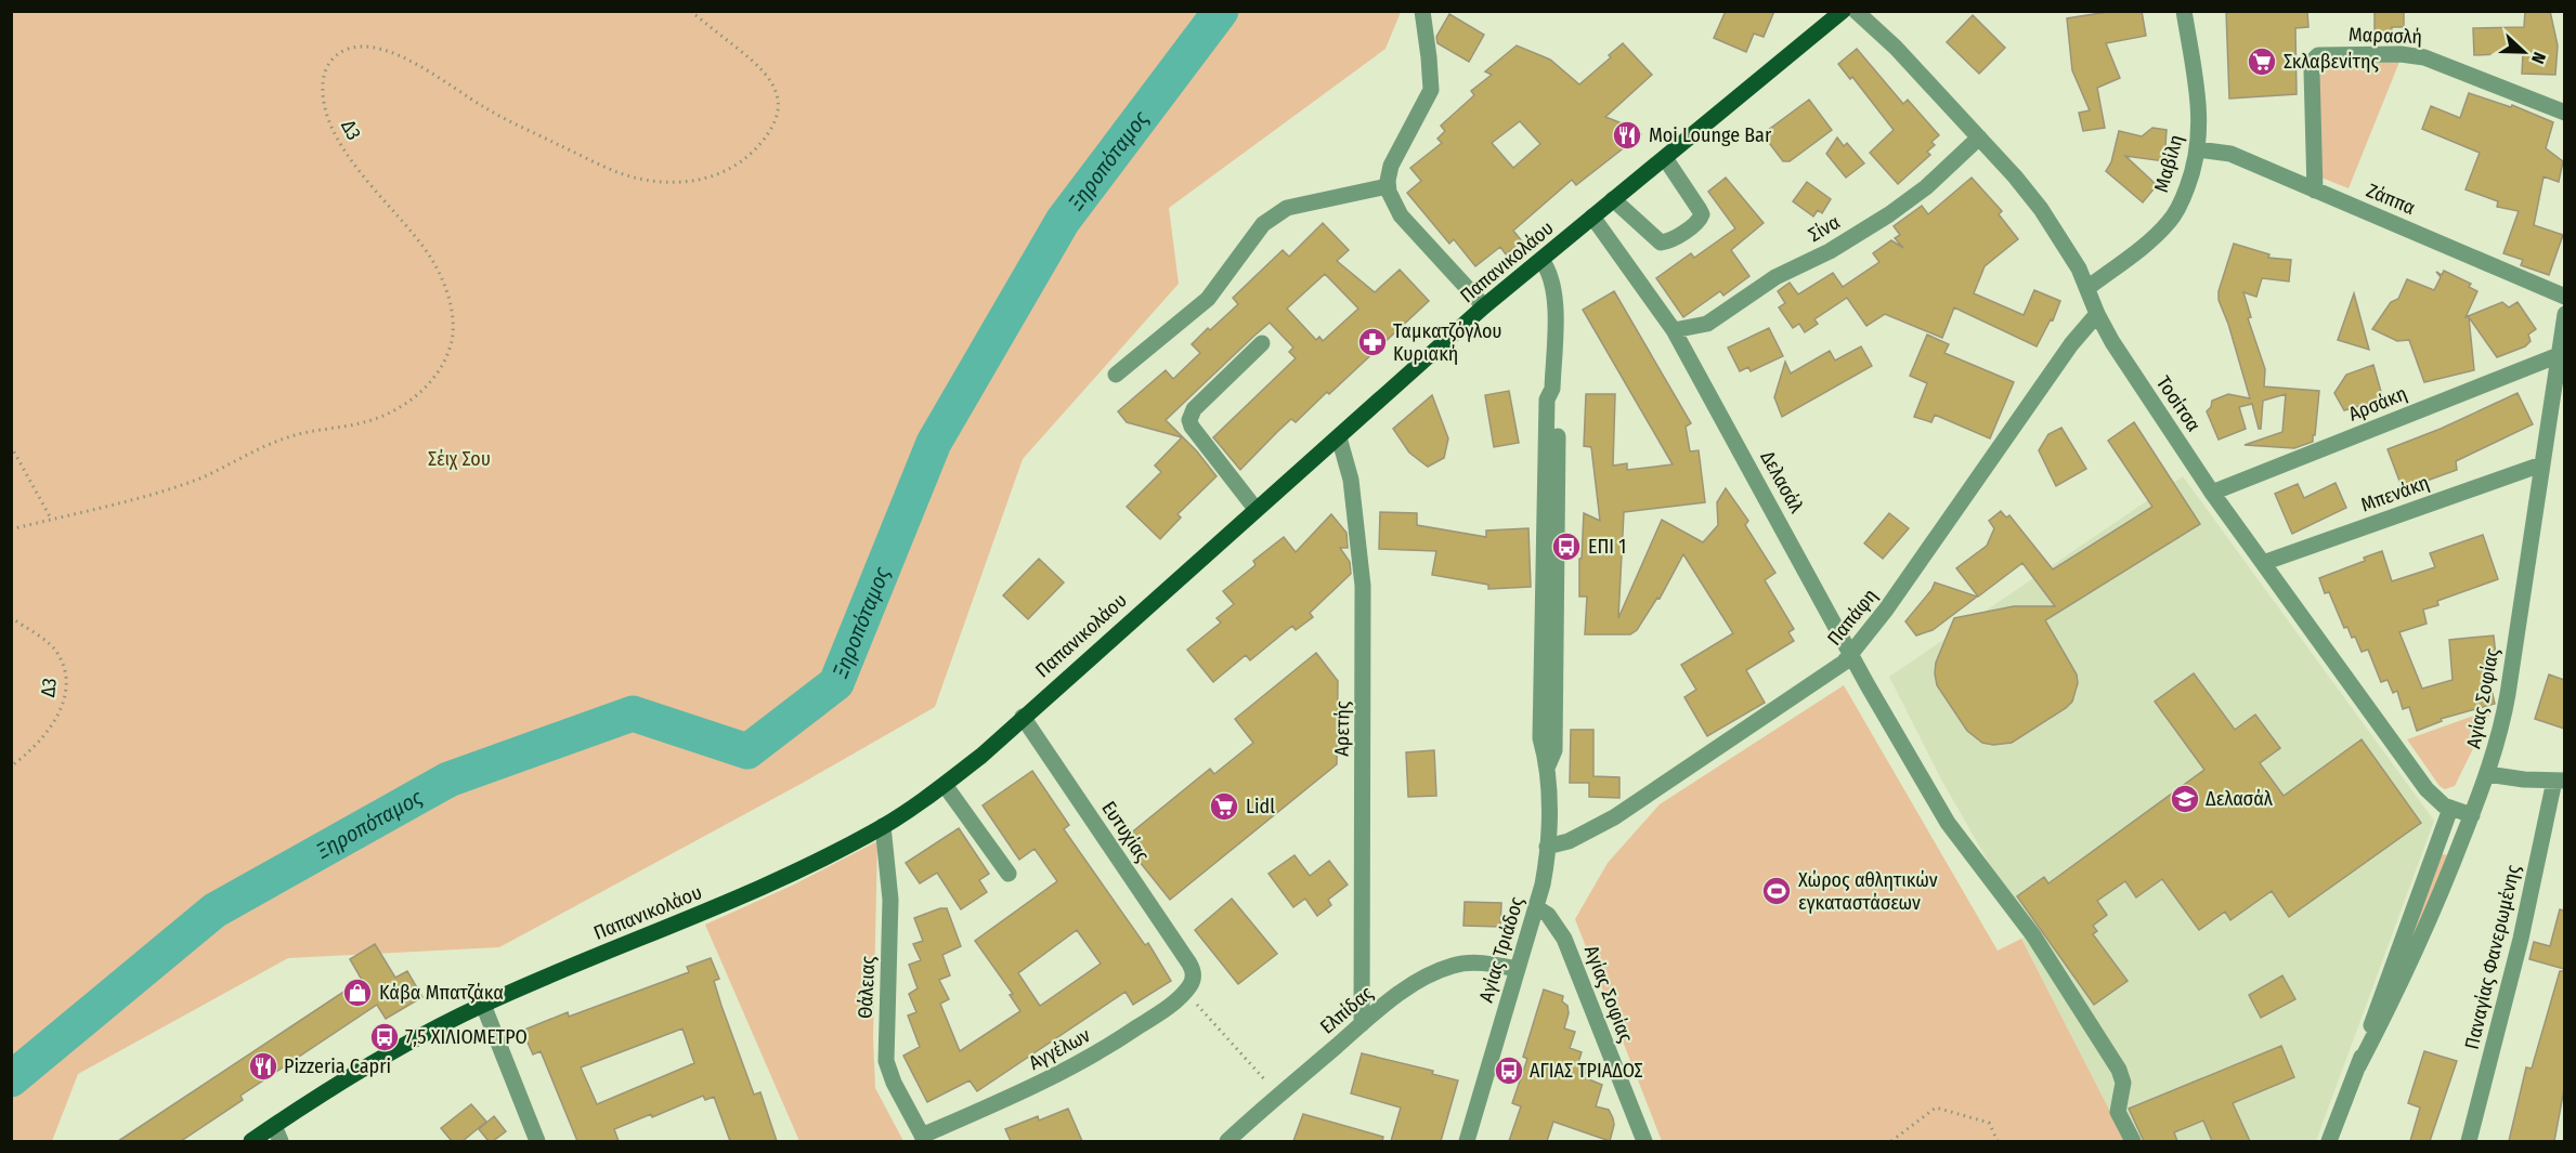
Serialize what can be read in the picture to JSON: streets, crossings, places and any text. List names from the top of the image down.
{
  "streets": {
    "main road": ["Παπανικολάου"],
    "street": [
      "Μαρασλή",
      "Μαβίλη",
      "Ζάππα",
      "Σίνα",
      "Τοσίτσα",
      "Αρσάκη",
      "Δελασάλ",
      "Μπενάκη",
      "Παπάφη",
      "Αγίας Σοφίας",
      "Αρετής",
      "Ευτυχίας",
      "Αγίας Τριάδος",
      "Παναγίας Φανερωμένης",
      "Θάλειας",
      "Ελπίδας",
      "Αγγέλων"
    ],
    "path": ["Δ3"]
  },
  "crossings": [
    ["Μαρασλή", "Ζάππα"],
    ["Μαβίλη", "Ζάππα"],
    ["Μαβίλη", "Τοσίτσα"],
    ["Σίνα", "Τοσίτσα"],
    ["Σίνα", "Δελασάλ"],
    ["Παπανικολάου", "Δελασάλ"],
    ["Παπανικολάου", "Αρετής"],
    ["Παπανικολάου", "Ευτυχίας"],
    ["Παπανικολάου", "Αγίας Τριάδος"],
    ["Παπανικολάου", "Θάλειας"],
    ["Τοσίτσα", "Αρσάκη"],
    ["Τοσίτσα", "Μπενάκη"],
    ["Τοσίτσα", "Παπάφη"],
    ["Τοσίτσα", "Αγίας Σοφίας"],
    ["Αρσάκη", "Αγίας Σοφίας"],
    ["Δελασάλ", "Παπάφη"],
    ["Μπενάκη", "Αγίας Σοφίας"],
    ["Παπάφη", "Αγίας Τριάδος"],
    ["Αγίας Σοφίας", "Αγίας Τριάδος"],
    ["Αρετής", "Ελπίδας"],
    ["Ευτυχίας", "Αγγέλων"],
    ["Αγίας Τριάδος", "Ελπίδας"],
    ["Θάλειας", "Αγγέλων"]
  ],
  "water": ["Ξηροπόταμος"],
  "parks": ["Σέιχ Σου"],
  "places": {
    "supermarket": ["Σκλαβενίτης", "Lidl"],
    "restaurant": ["Moi Lounge Bar", "Pizzeria Capri"],
    "pharmacy": ["Ταμκατζόγλου Κυριακή"],
    "bus stop": ["ΕΠΙ 1", "7,5 ΧΙΛΙΟΜΕΤΡΟ", "ΑΓΙΑΣ ΤΡΙΑΔΟΣ"],
    "school or university": ["Δελασάλ"],
    "sports": ["Χώρος αθλητικών εγκαταστάσεων"],
    "shop": ["Κάβα Μπατζάκα"]
  },
  "north": "right"
}
